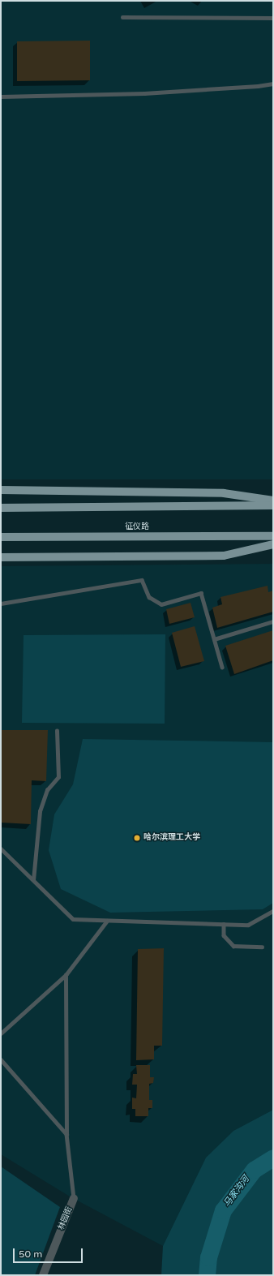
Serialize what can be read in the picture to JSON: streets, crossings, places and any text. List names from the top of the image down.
{
  "streets": {
    "main road": ["征仪路"],
    "street": ["林园街"]
  },
  "water": ["马家沟河"],
  "places": ["哈尔滨理工大学"],
  "scale_bar": "50 m"
}
